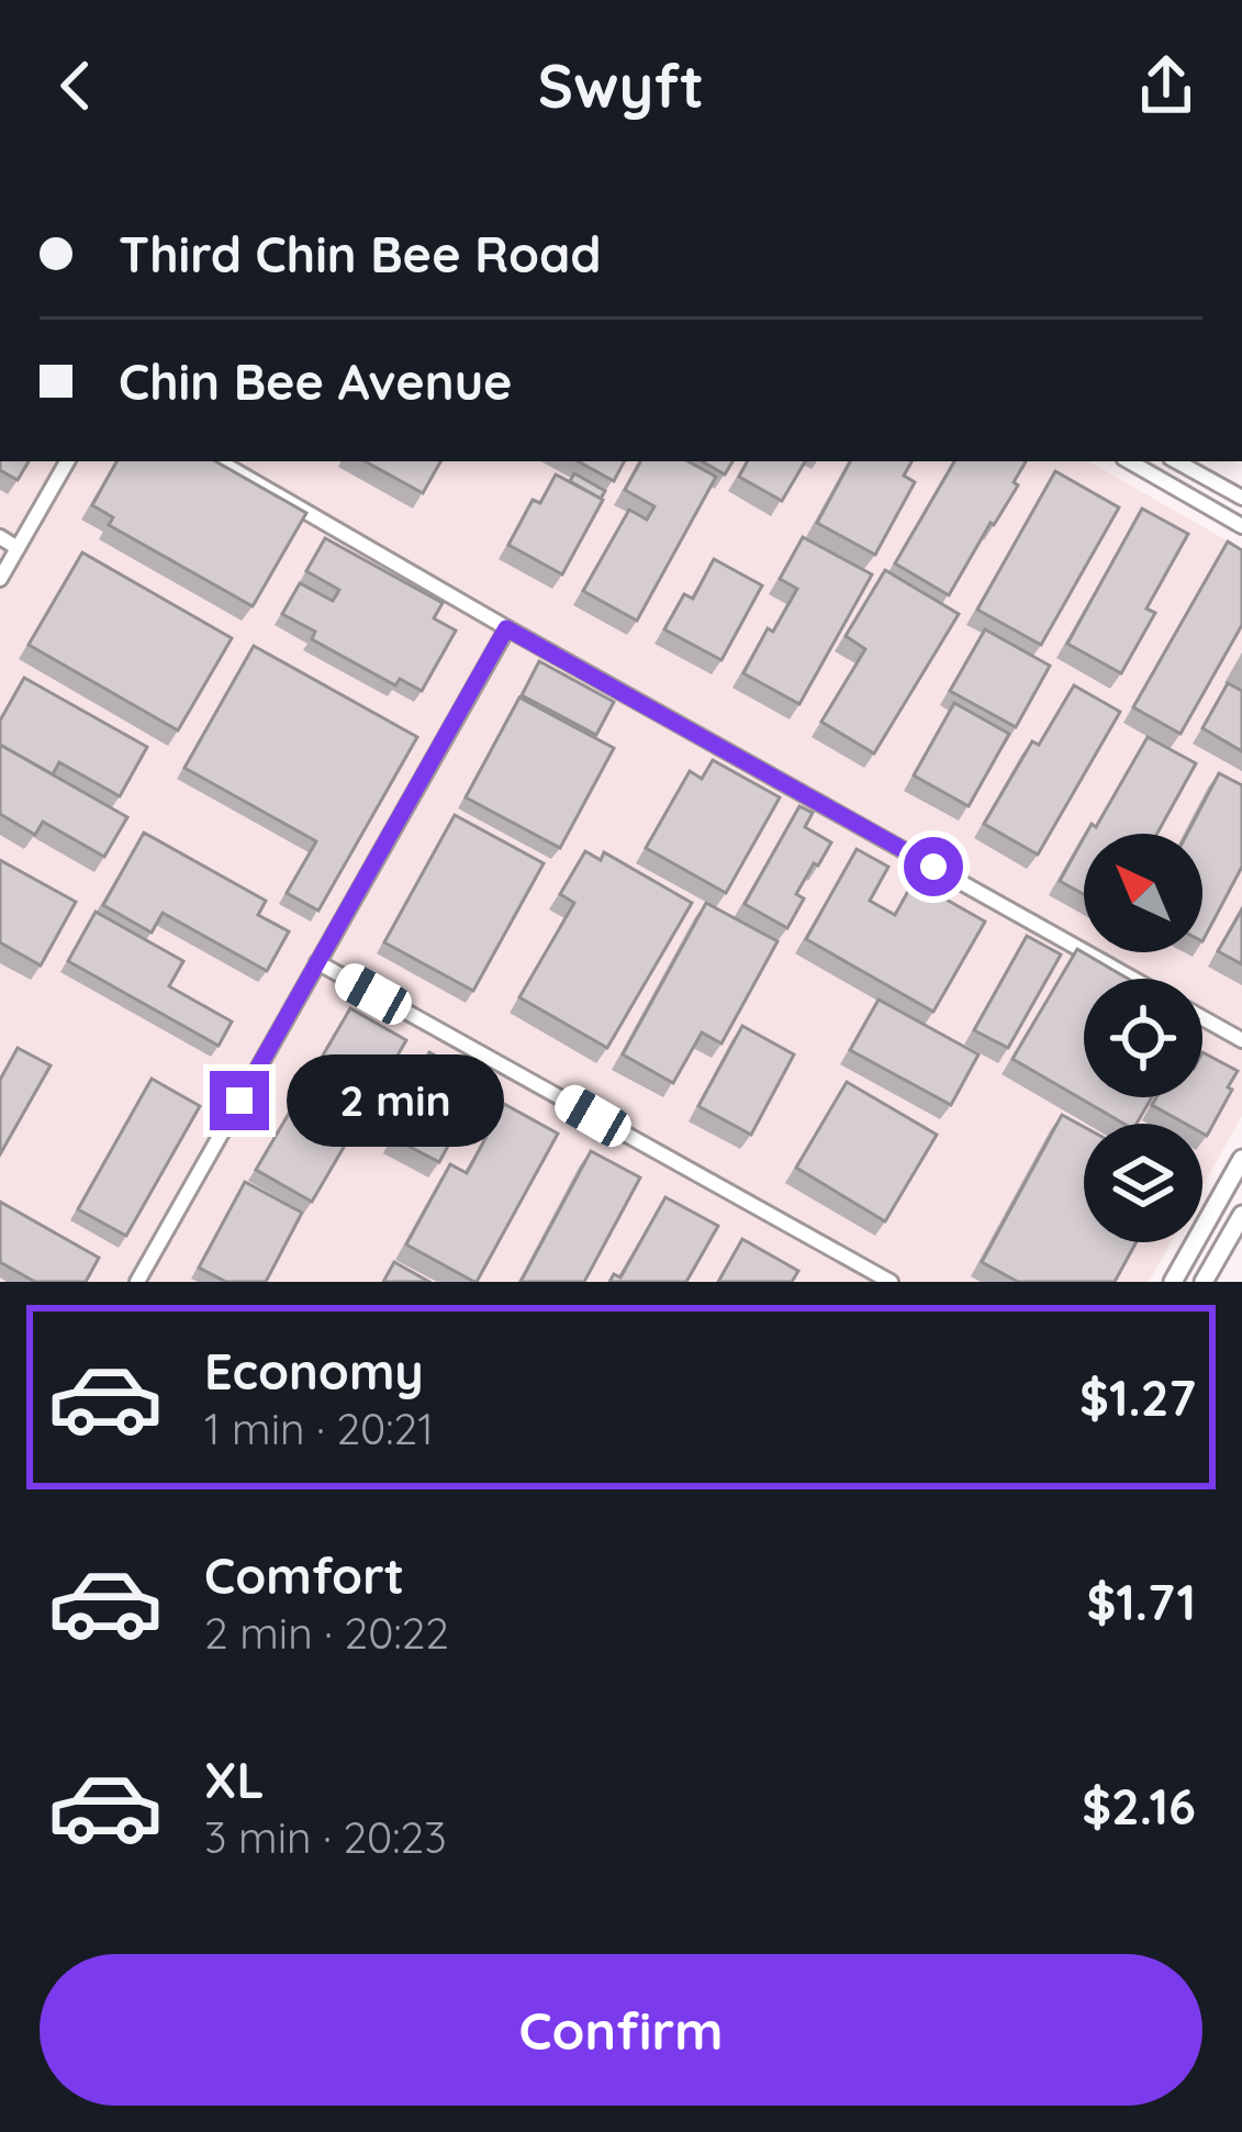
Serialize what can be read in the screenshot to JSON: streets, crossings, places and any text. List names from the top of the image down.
{
  "north": "top left",
  "page": {
    "header": "Swyft",
    "banner": ["Third Chin Bee Road", "Chin Bee Avenue"],
    "bubble": "2 min",
    "list": [
      {
        "name": "Economy",
        "note": "1 min · 20:21",
        "value": "$1.27"
      },
      {
        "name": "Comfort",
        "note": "2 min · 20:22",
        "value": "$1.71"
      },
      {
        "name": "XL",
        "note": "3 min · 20:23",
        "value": "$2.16"
      }
    ],
    "buttons": "Confirm"
  }
}
